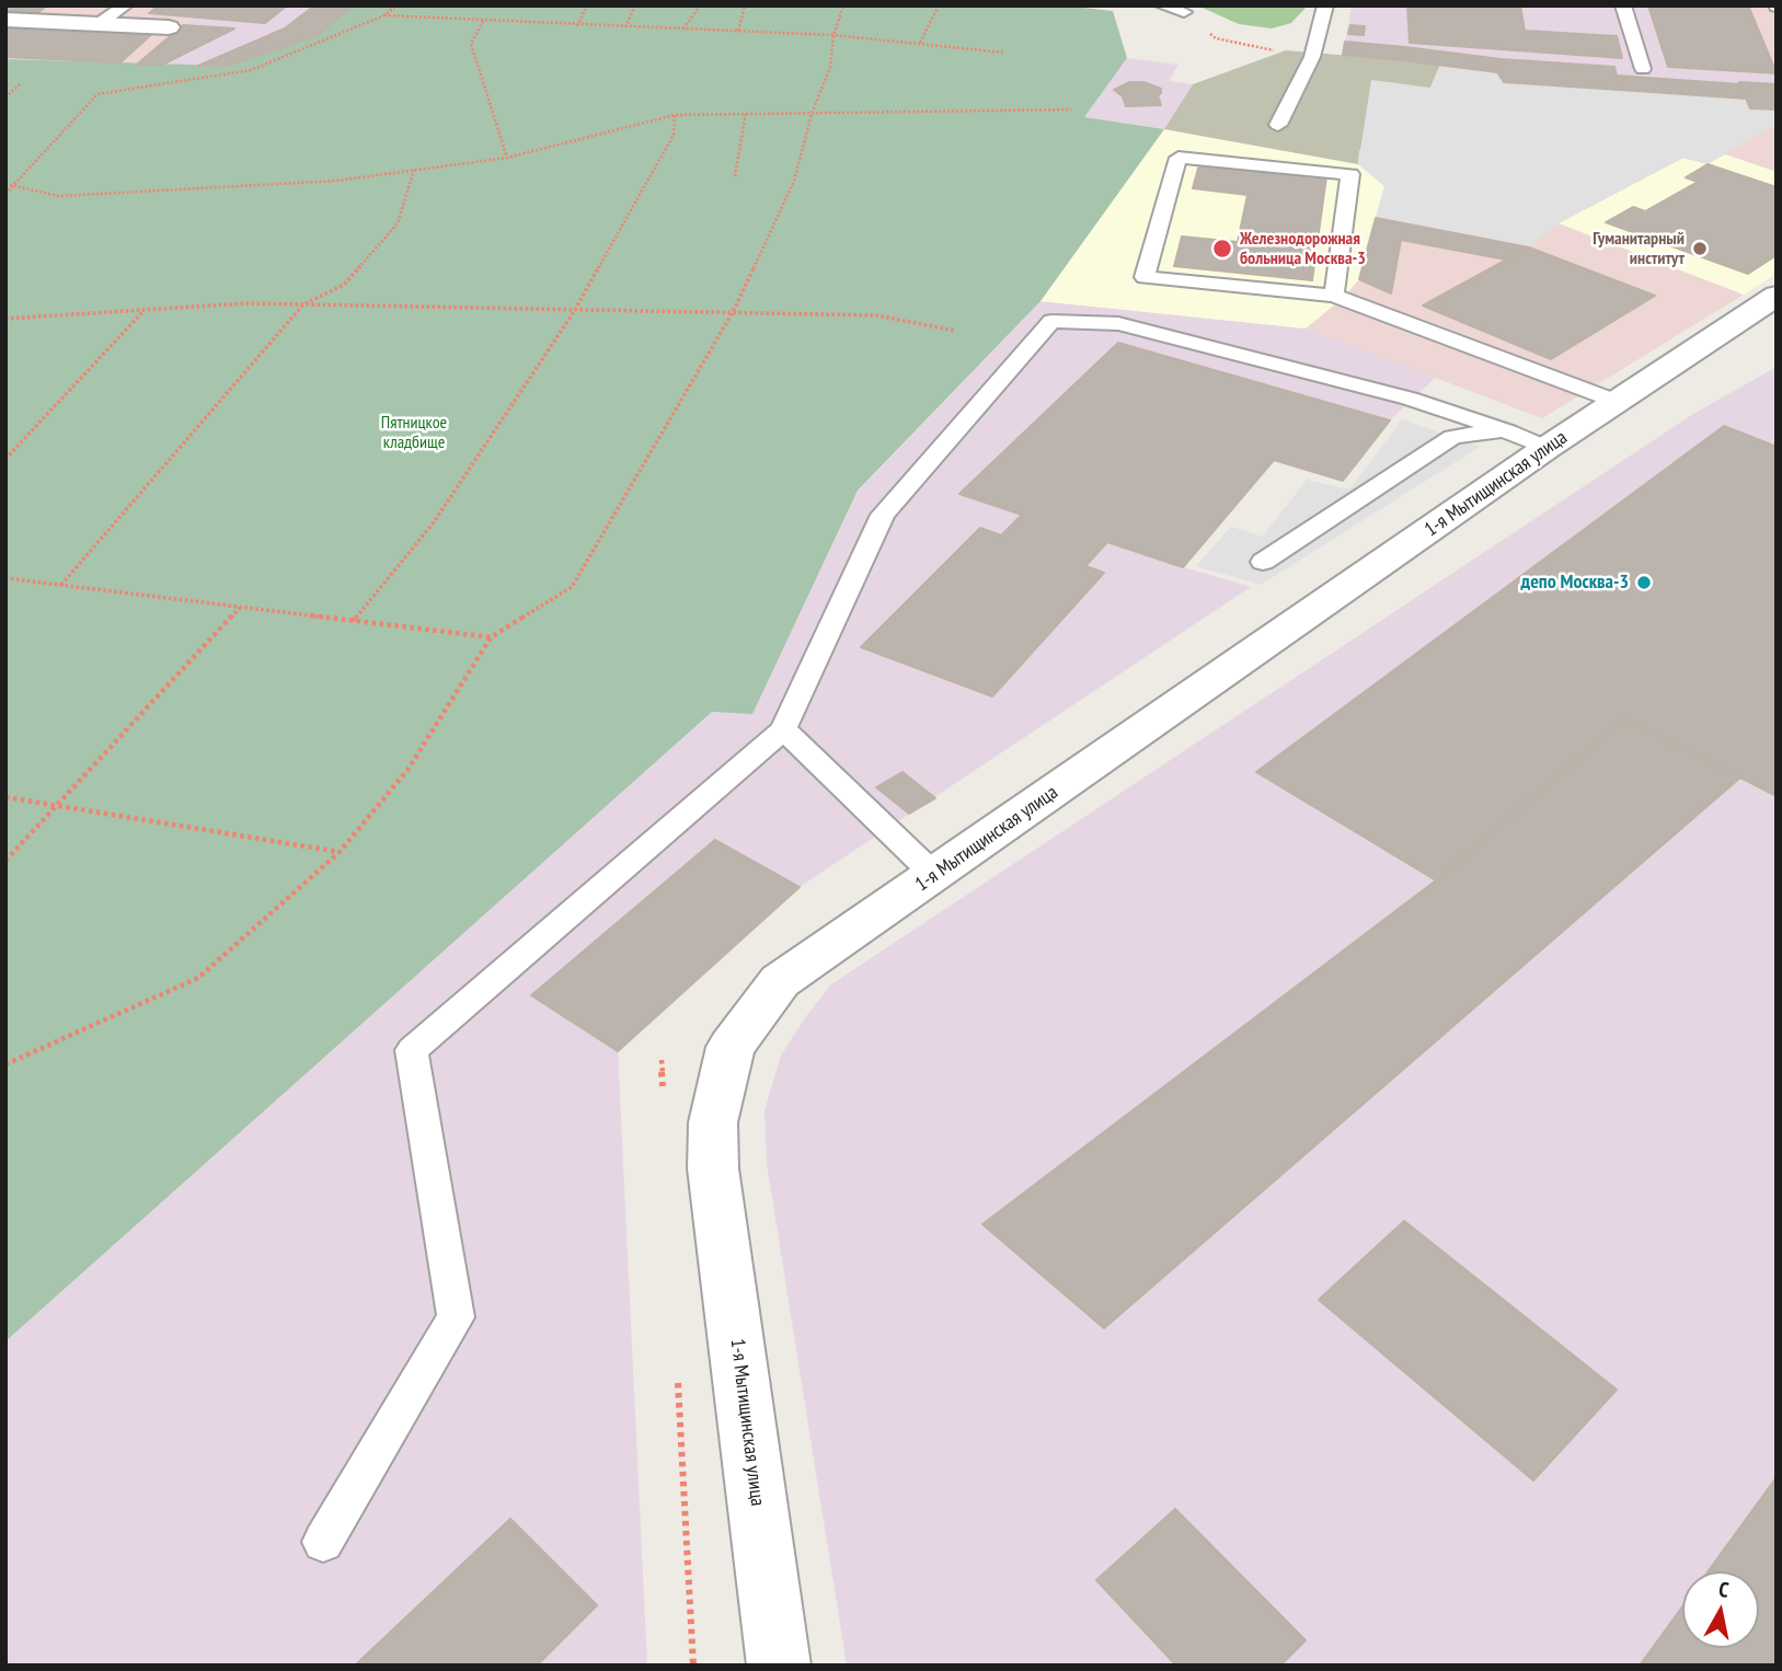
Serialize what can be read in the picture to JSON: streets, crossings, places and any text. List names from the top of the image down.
{
  "streets": {
    "street": ["1-я Мытищинская улица"]
  },
  "parks": ["Пятницкое кладбище"],
  "places": ["Железнодорожная больница Москва-3", "Гуманитарный институт", "депо Москва-3"],
  "north": "top"
}
